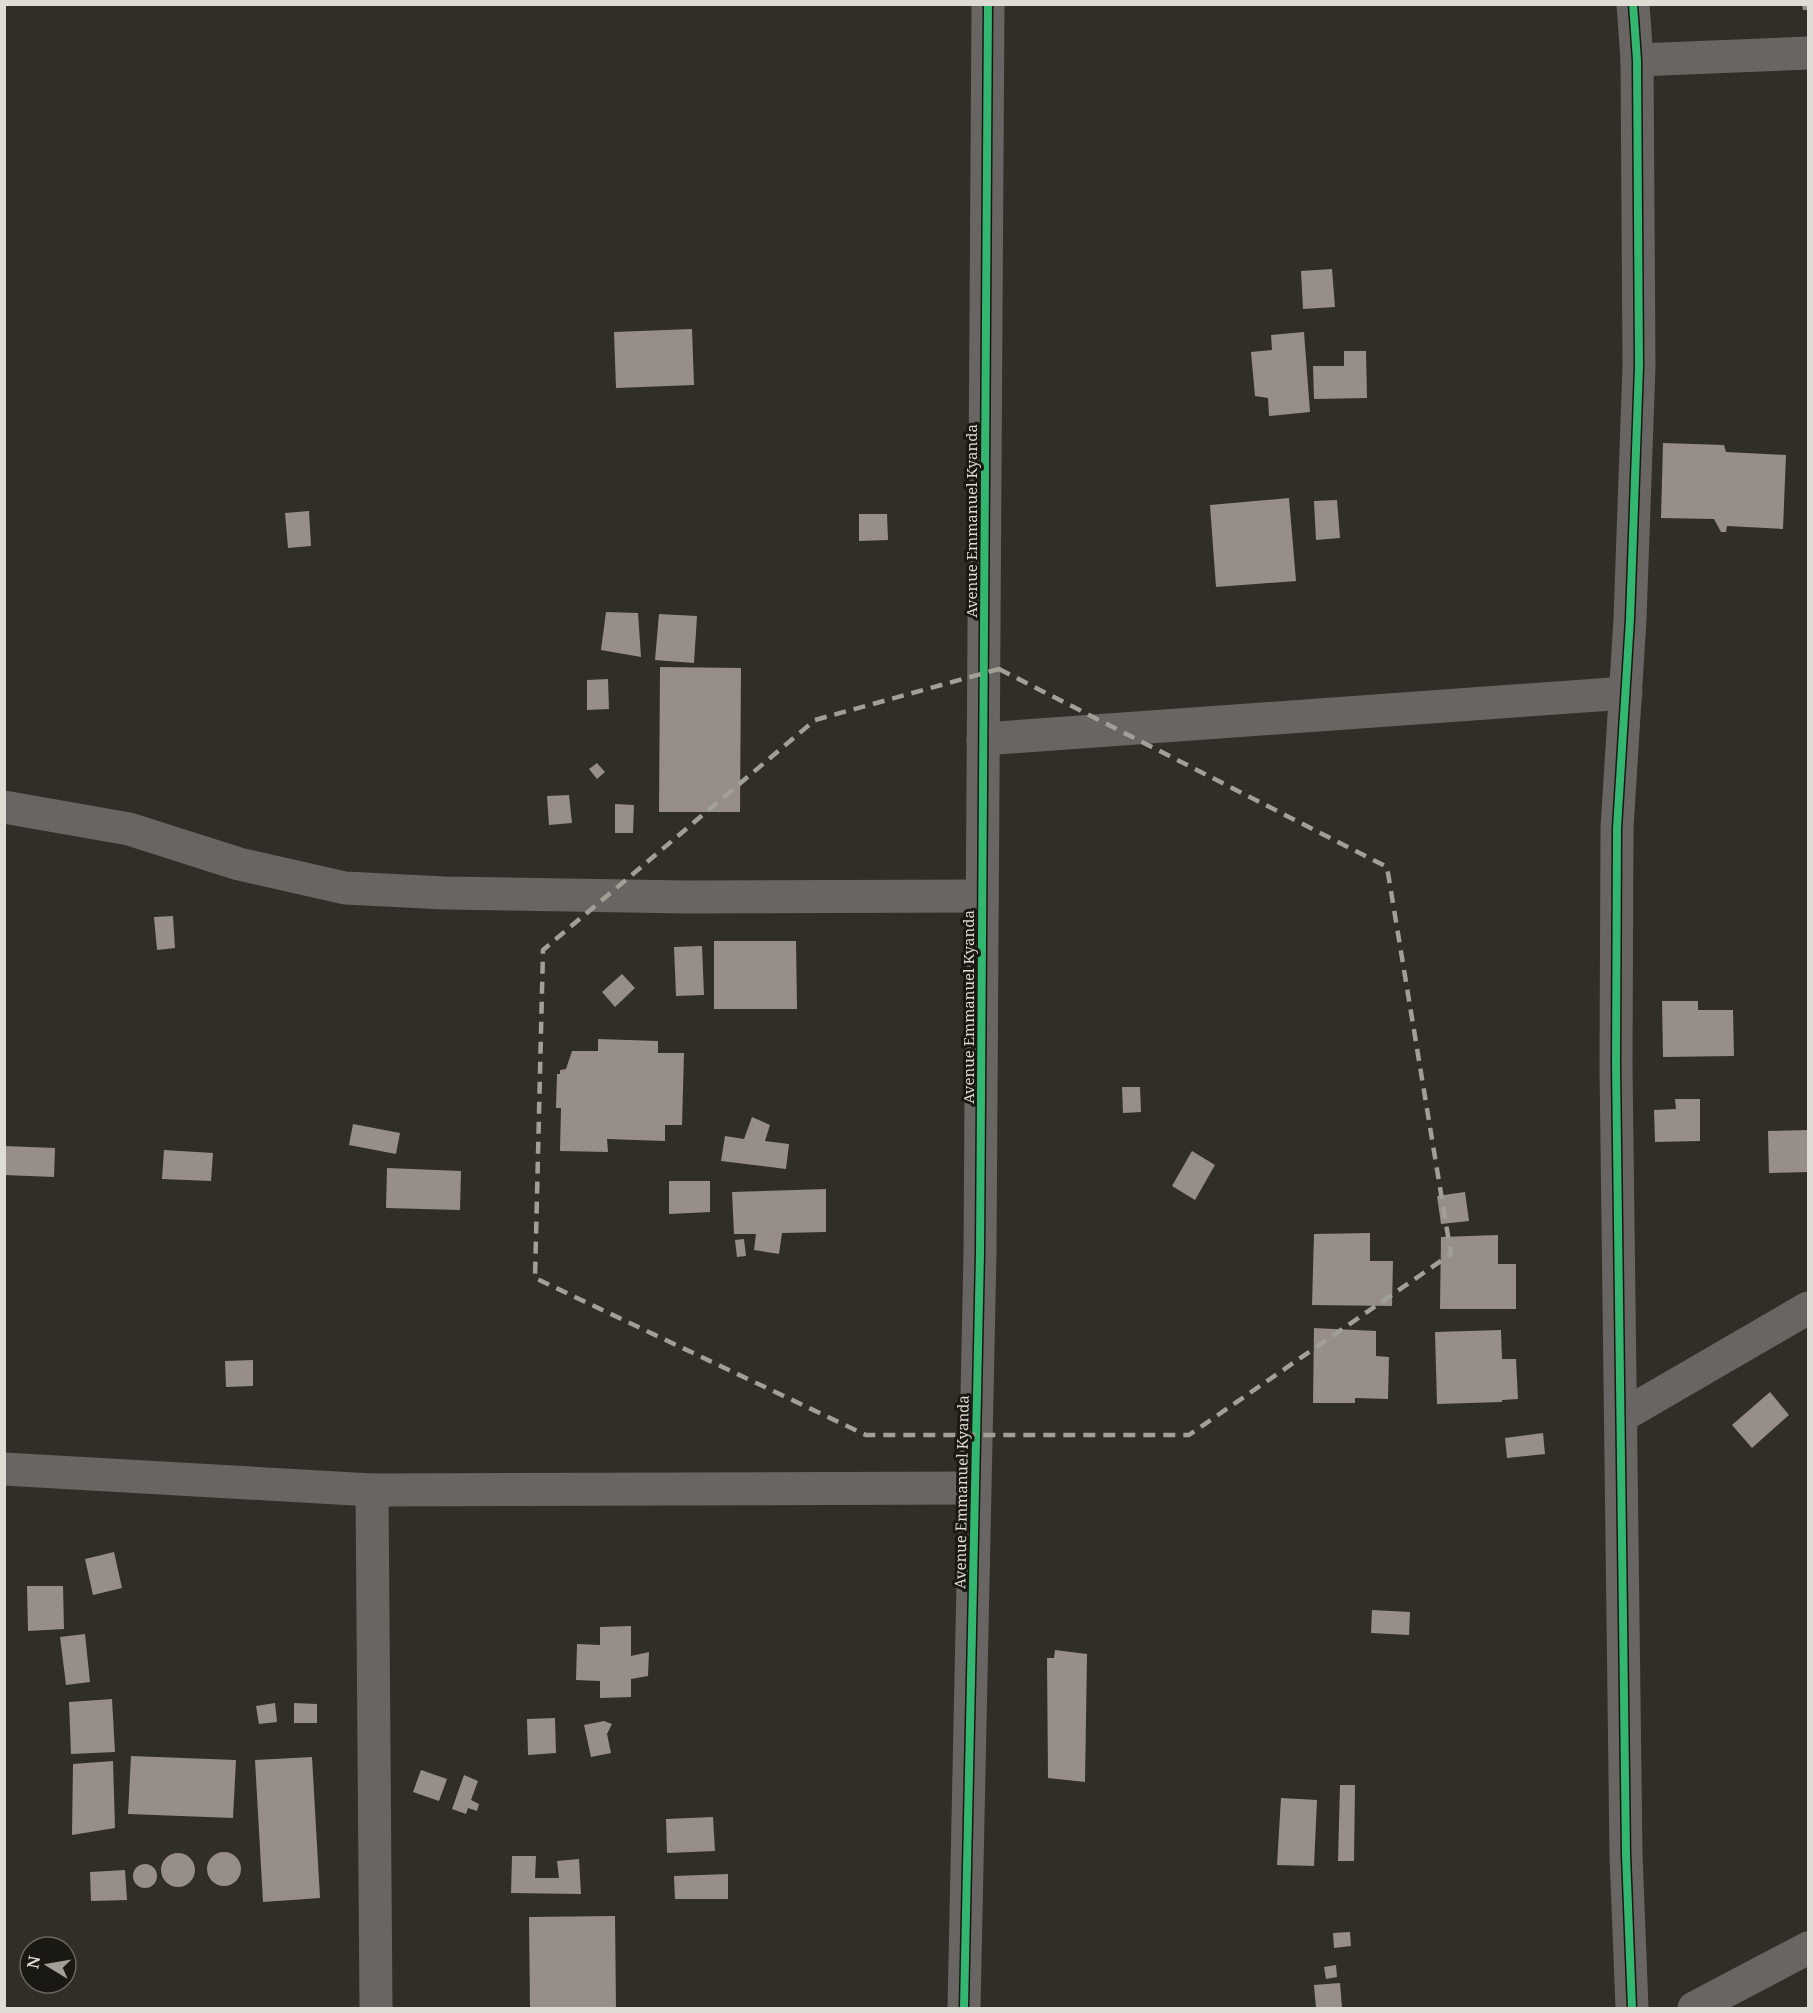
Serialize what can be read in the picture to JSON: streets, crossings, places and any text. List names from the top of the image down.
{
  "streets": {
    "street": ["Avenue Emmanuel Kyanda"]
  },
  "north": "left"
}
